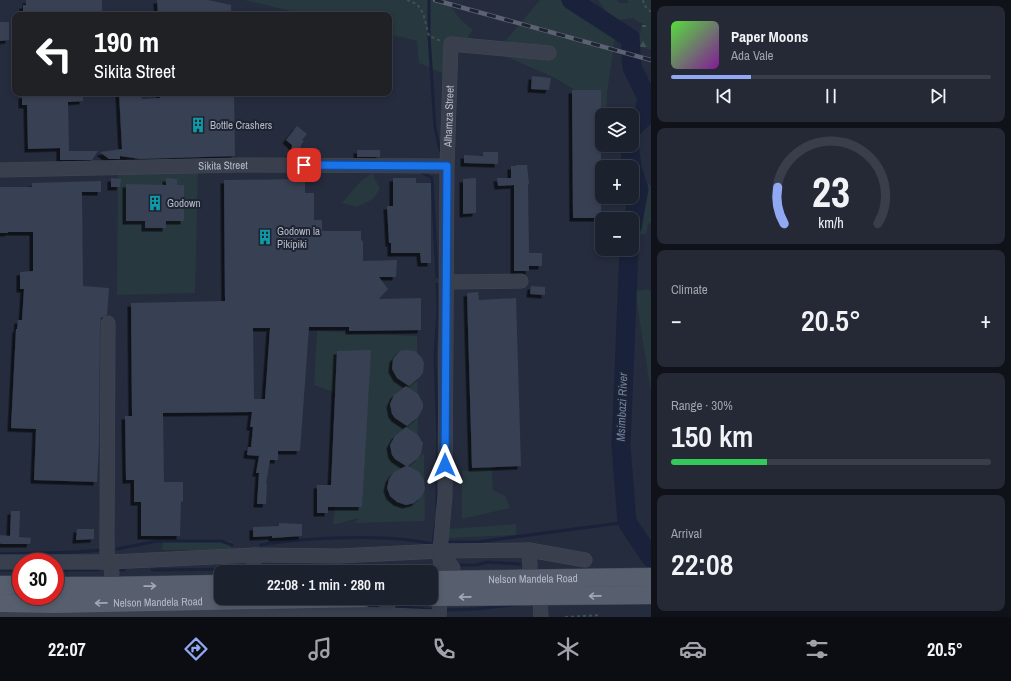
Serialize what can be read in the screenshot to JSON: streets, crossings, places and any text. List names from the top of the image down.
{
  "streets": {
    "main road": ["Nelson Mandela Road"],
    "street": ["Alhamza Street", "Sikita Street"]
  },
  "crossings": [
    ["Alhamza Street", "Sikita Street"],
    ["Alhamza Street", "Nelson Mandela Road"]
  ],
  "water": ["Msimbazi River"],
  "places": {
    "building": ["Bottle Crashers", "Godown", "Godown la Pikipiki"]
  },
  "page": {
    "turn": ["190 m", "Sikita Street"],
    "song": ["Paper Moons", "Ada Vale"],
    "map_buttons": ["+", "−"],
    "tile": [
      "Climate",
      ["Range · 30%", "150 km"],
      ["Arrival", "22:08"]
    ],
    "heat": ["−", "20.5°", "+"],
    "limit": "30",
    "trip": "22:08 · 1 min · 280 m",
    "tabs": ["22:07", "20.5°"],
    "gauge": ["23", "km/h"]
  }
}
